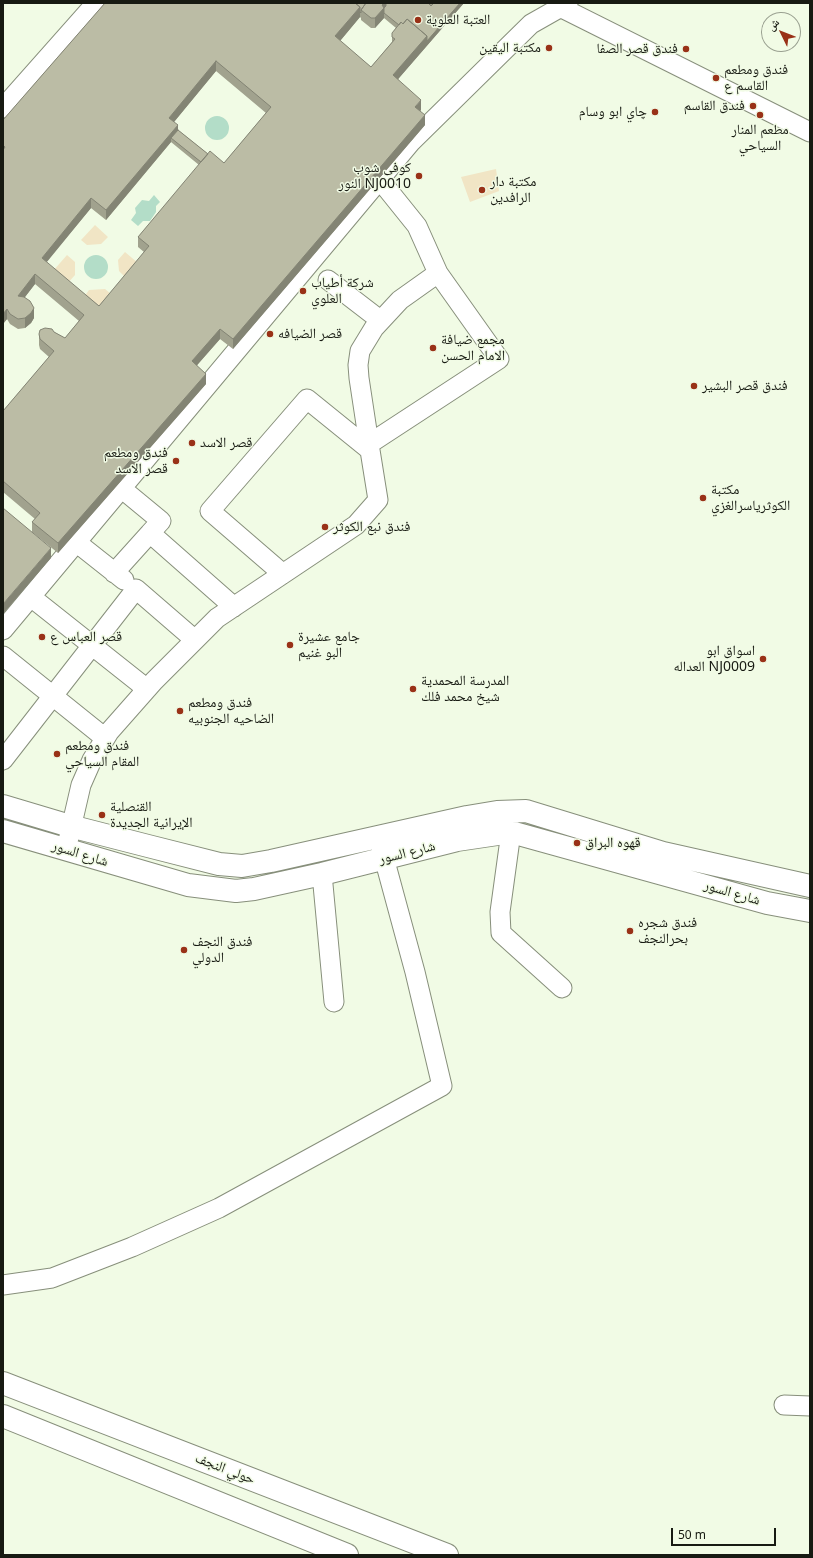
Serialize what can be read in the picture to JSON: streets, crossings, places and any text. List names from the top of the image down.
{
  "streets": {
    "main road": ["شارع السور", "حولي النجف"]
  },
  "places": [
    "العتبة العلوية",
    "مكتبة اليقين",
    "فندق قصر الصفا",
    "فندق ومطعم القاسم ع",
    "فندق القاسم",
    "چاي ابو وسام",
    "مطعم المنار السياحي",
    "کوفی شوب النور NJ0010",
    "مكتبة دار الرافدين",
    "شركة أطياب العلوي",
    "قصر الضيافه",
    "مجمع ضيافة الامام الحسن",
    "فندق قصر البشير",
    "قصر الاسد",
    "فندق ومطعم قصر الاسد",
    "مكتبة الكوثرياسرالغزي",
    "فندق نبع الكوثر",
    "قصر العباس ع",
    "جامع عشيرة البو غنيم",
    "اسواق ابو العداله NJ0009",
    "المدرسة المحمدية شيخ محمد فلك",
    "فندق ومطعم الضاحيه الجنوبيه",
    "فندق ومطعم المقام السياحي",
    "القنصلية الإيرانية الجديدة",
    "قهوه البراق",
    "فندق شجره بحرالنجف",
    "فندق النجف الدولي"
  ],
  "scale_bar": "50 m",
  "north": "top left"
}
